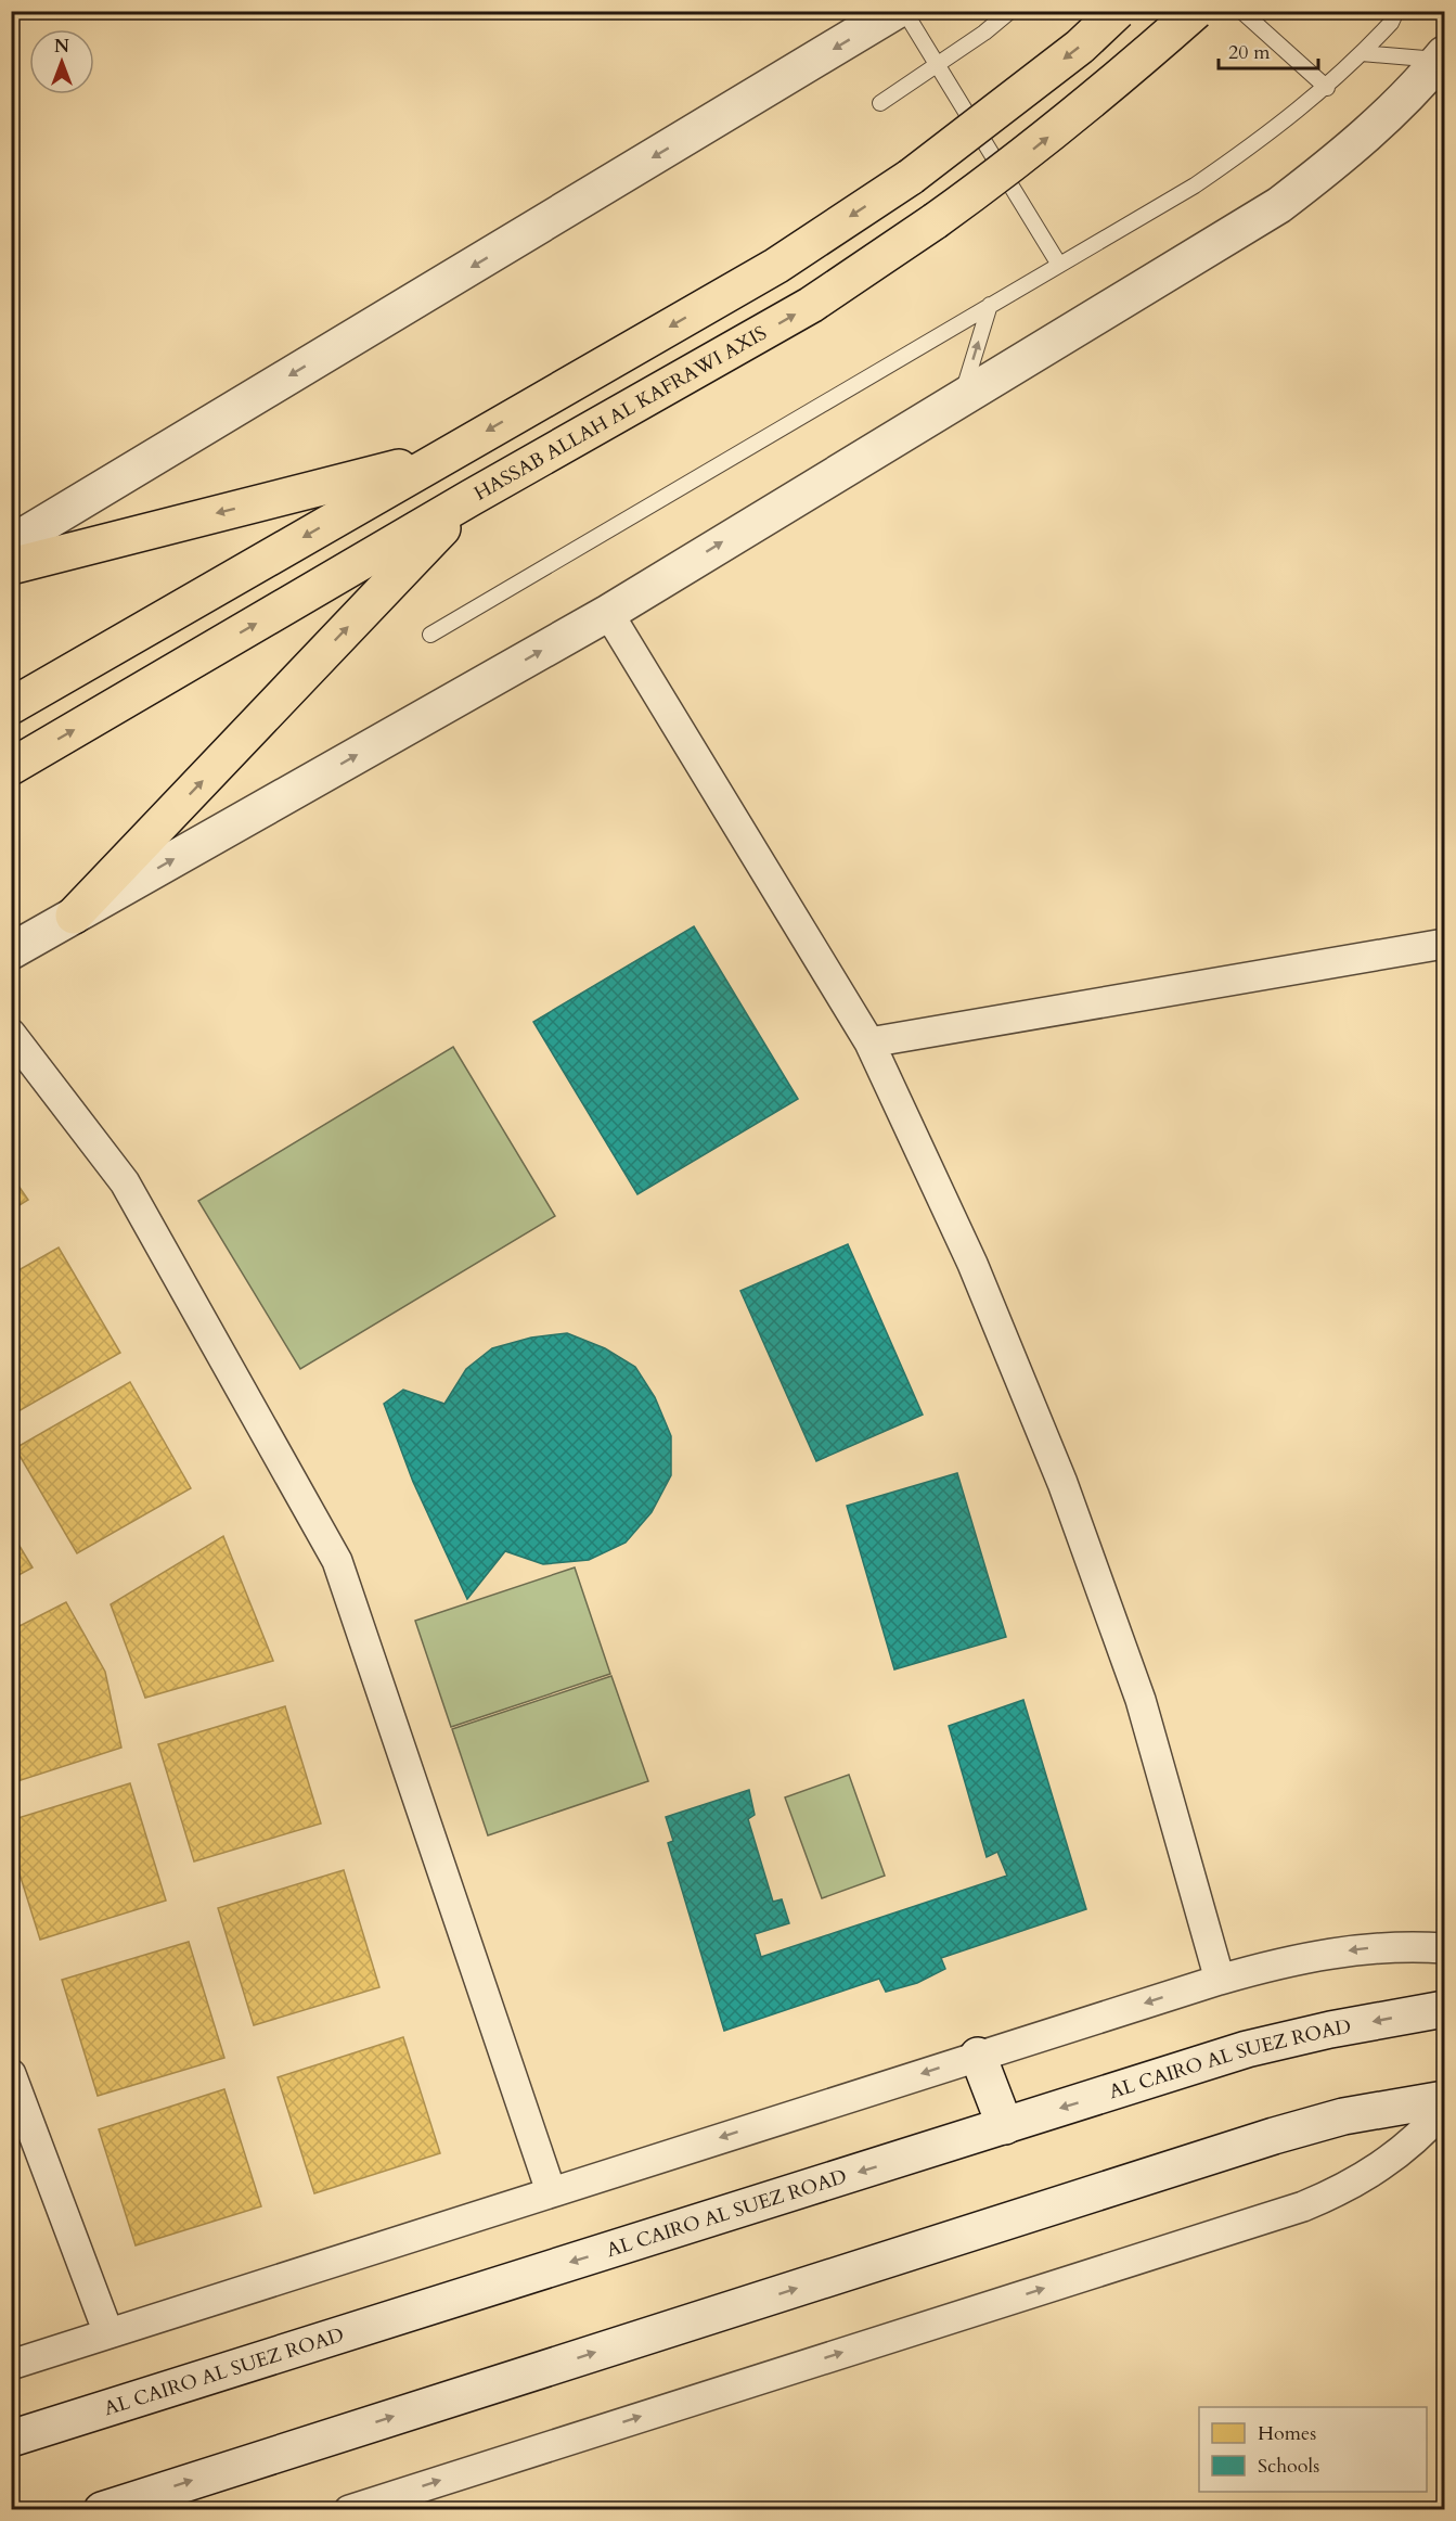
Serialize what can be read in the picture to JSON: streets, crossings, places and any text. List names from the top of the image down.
{
  "streets": {
    "main road": ["HASSAB ALLAH AL KAFRAWI AXIS", "AL CAIRO AL SUEZ ROAD"]
  },
  "legend": ["Homes", "Schools"],
  "scale_bar": "20 m",
  "north": "top"
}
